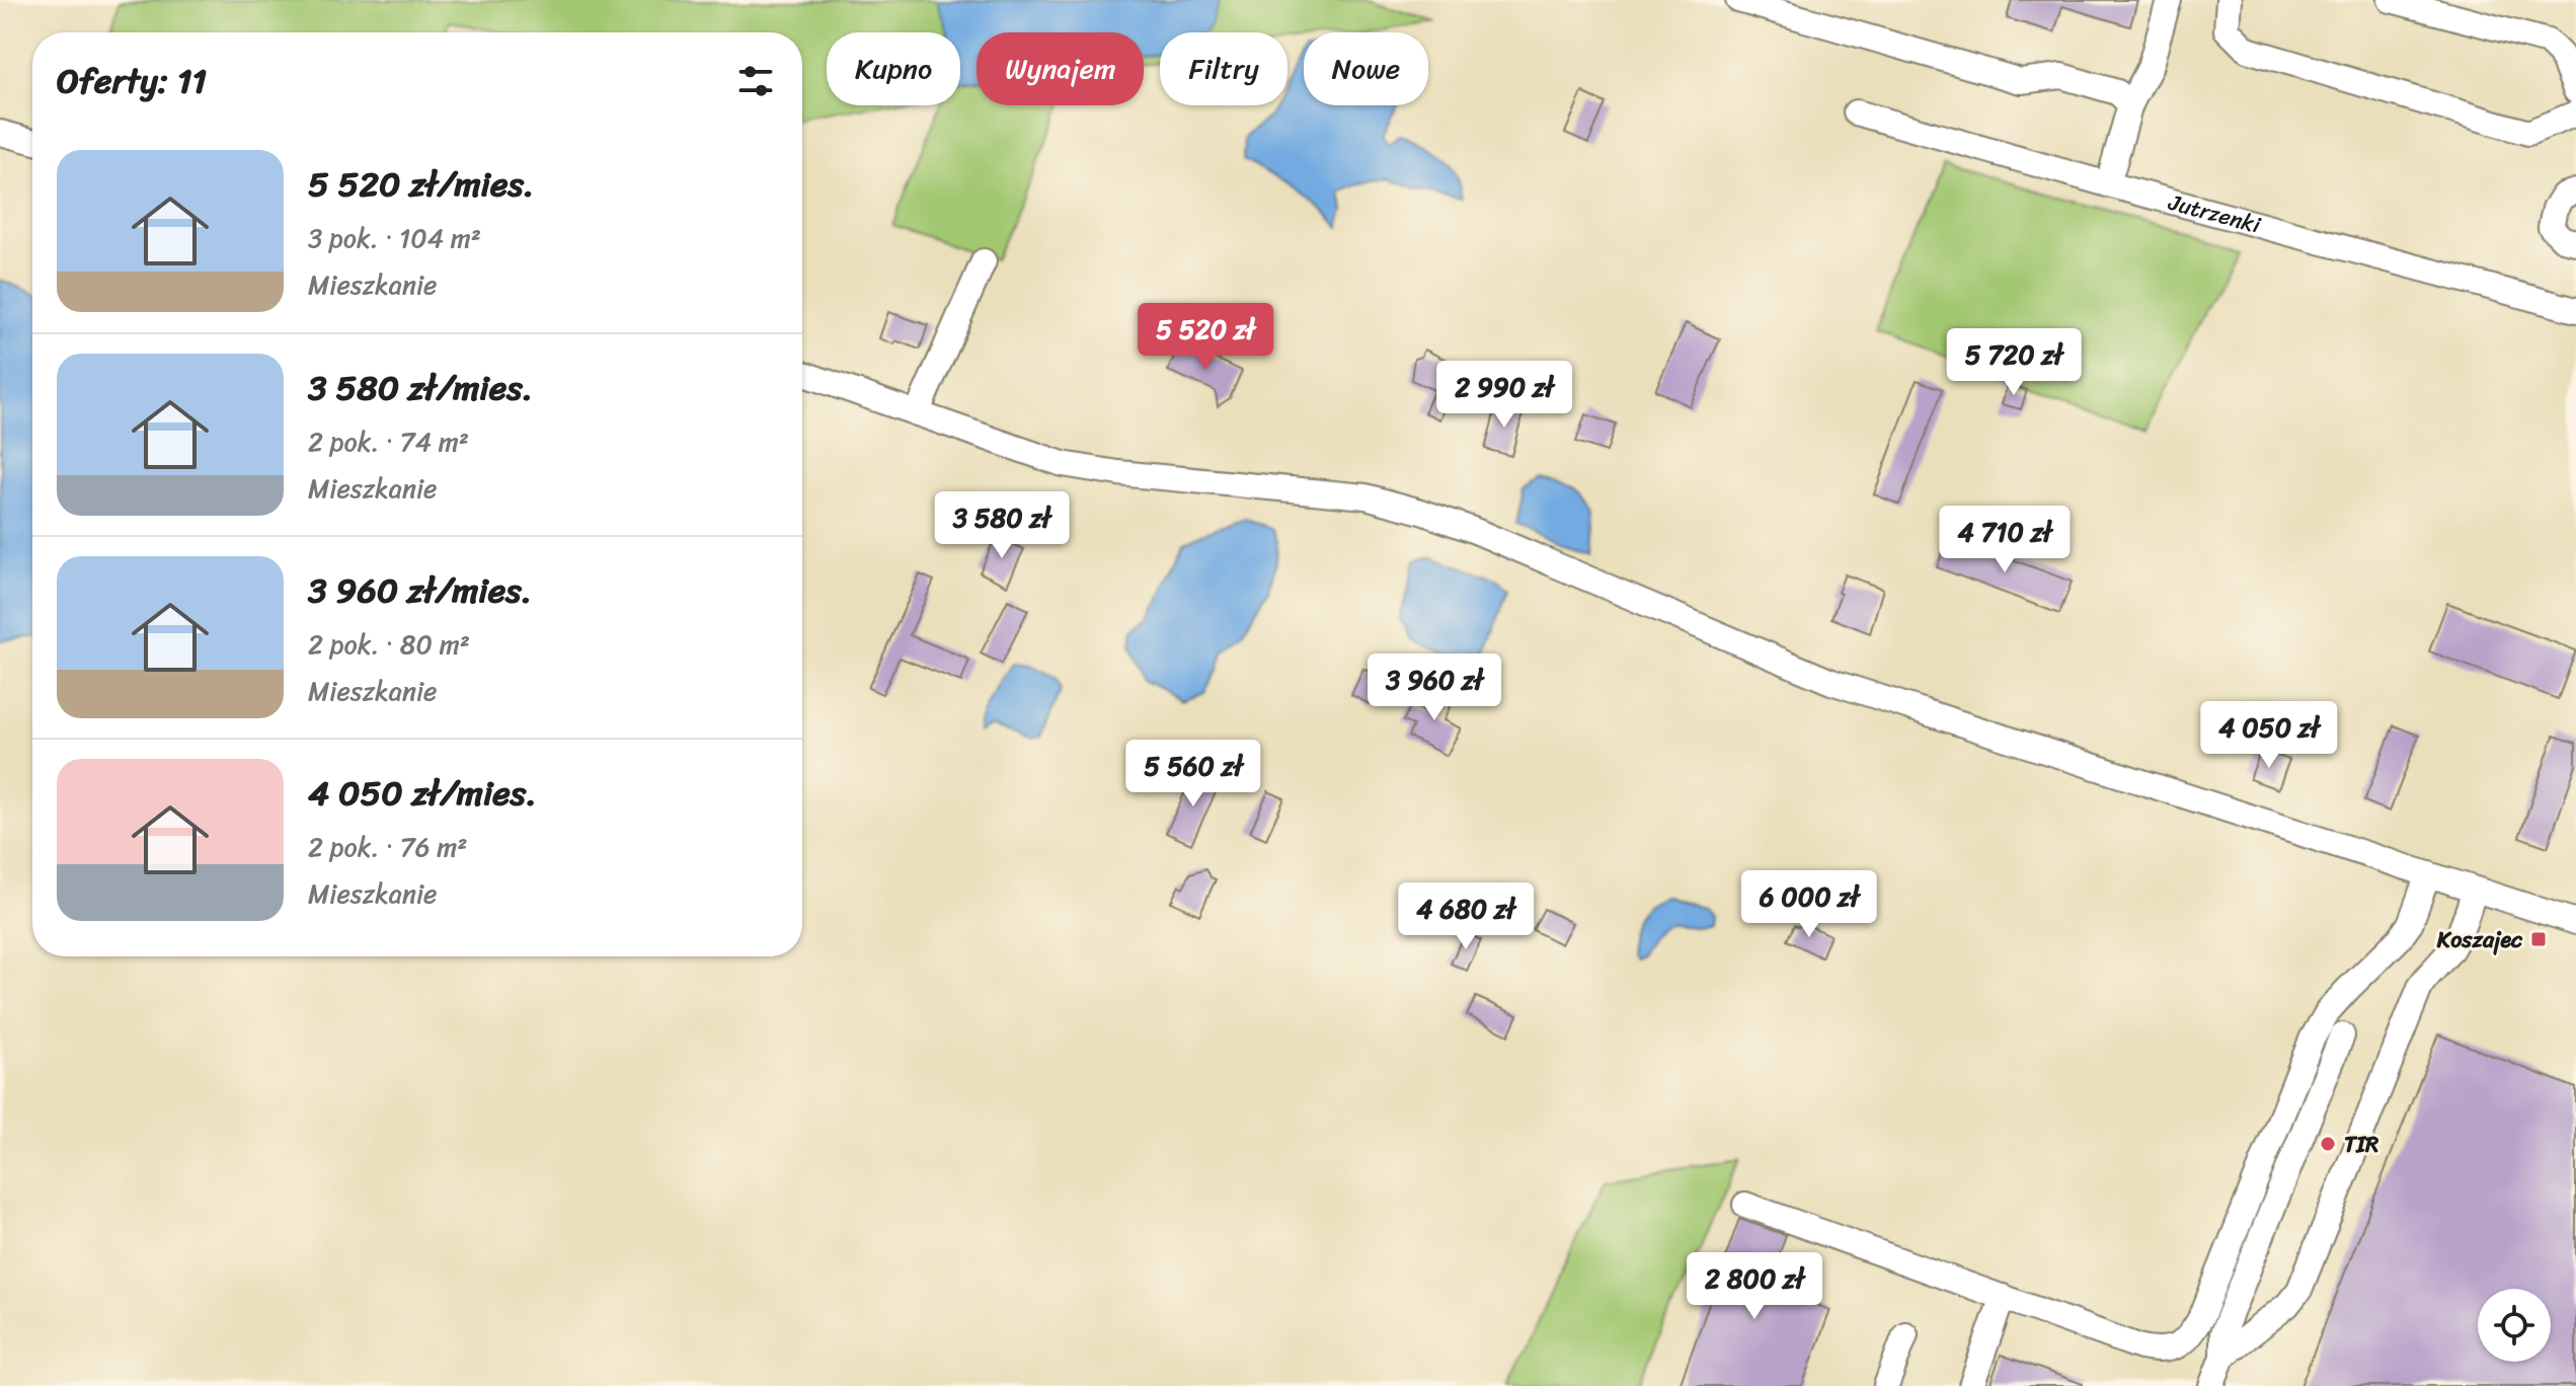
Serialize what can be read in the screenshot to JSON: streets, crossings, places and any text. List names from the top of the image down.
{
  "streets": {
    "street": ["Jutrzenki"]
  },
  "places": {
    "transit": ["Koszajec"],
    "other": ["TIR"]
  },
  "page": {
    "chip": [
      "Kupno",
      "Wynajem",
      "Filtry",
      "Nowe"
    ],
    "heading": "Oferty: 11",
    "list": [
      {
        "name": "5 520 zł/mies.",
        "note": "3 pok. · 104 m² · Mieszkanie"
      },
      {
        "name": "3 580 zł/mies.",
        "note": "2 pok. · 74 m² · Mieszkanie"
      },
      {
        "name": "3 960 zł/mies.",
        "note": "2 pok. · 80 m² · Mieszkanie"
      },
      {
        "name": "4 050 zł/mies.",
        "note": "2 pok. · 76 m² · Mieszkanie"
      }
    ],
    "price": [
      "5 520 zł",
      "5 720 zł",
      "2 990 zł",
      "3 580 zł",
      "4 710 zł",
      "3 960 zł",
      "4 050 zł",
      "5 560 zł",
      "6 000 zł",
      "4 680 zł",
      "2 800 zł"
    ]
  }
}
